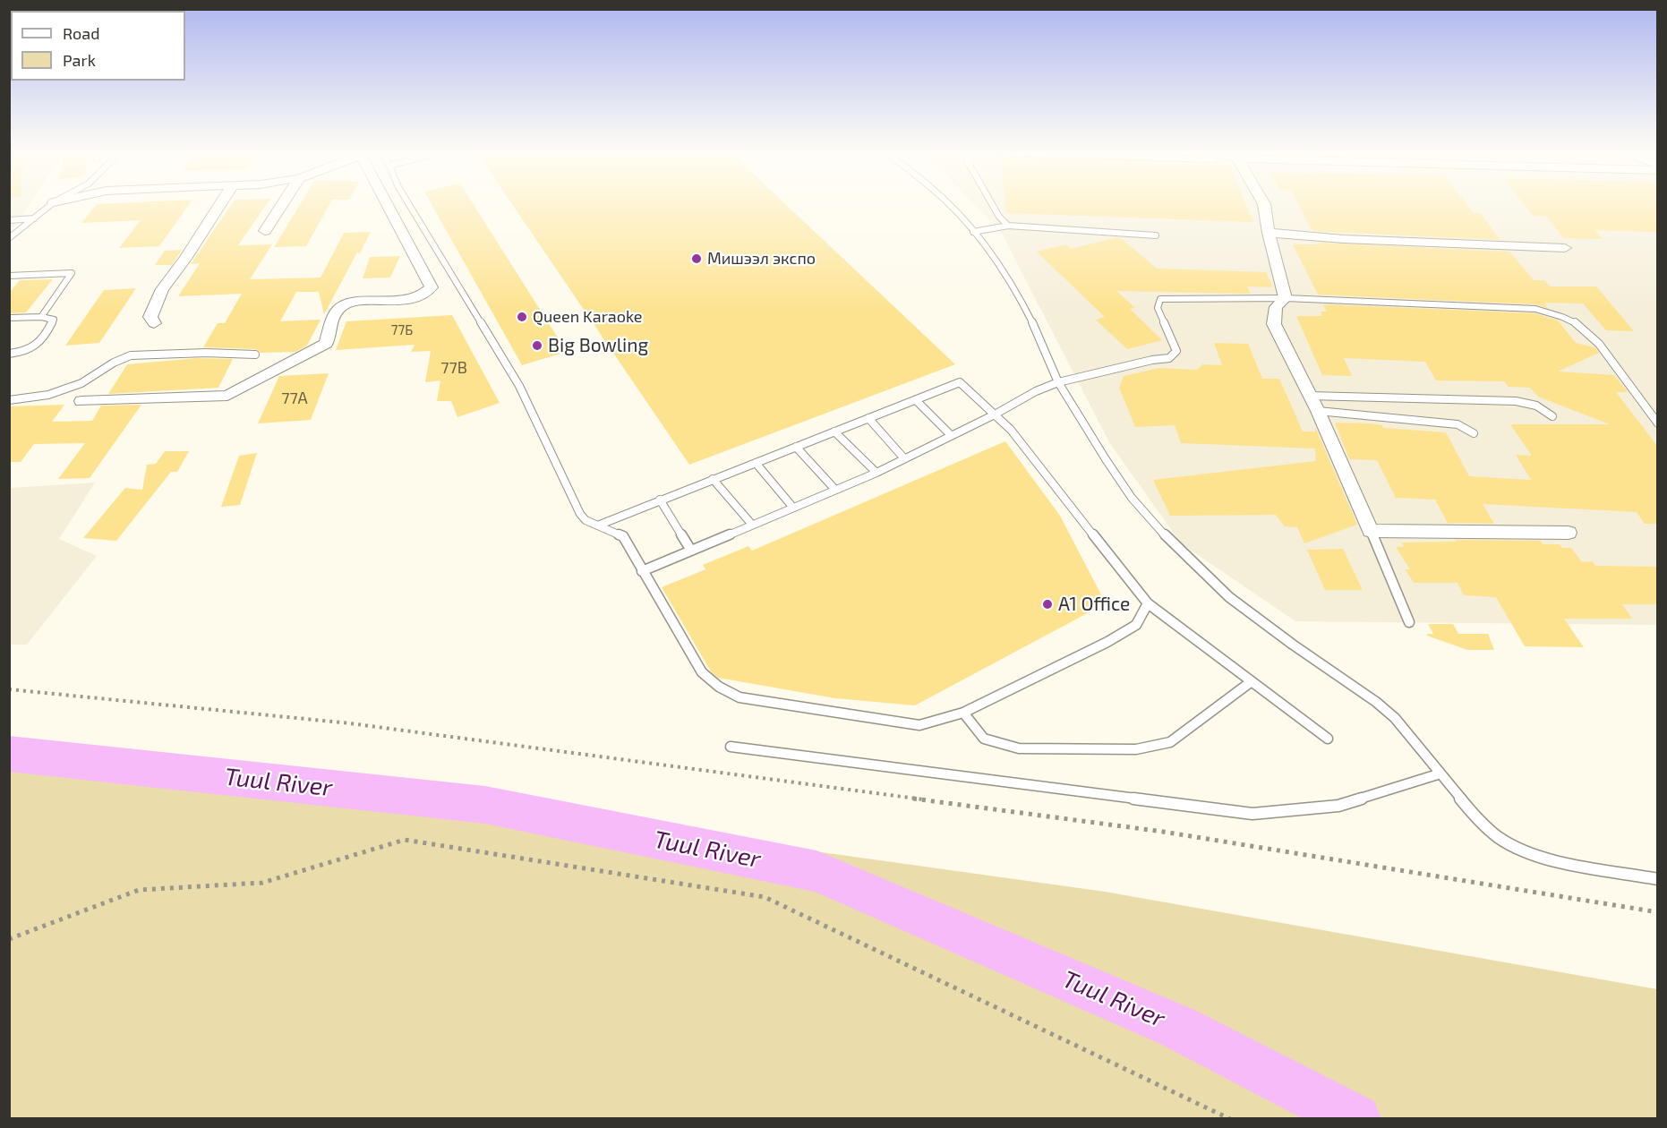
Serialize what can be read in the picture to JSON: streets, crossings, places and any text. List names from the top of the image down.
{
  "water": ["Tuul River"],
  "places": [
    "Мишээл экспо",
    "Queen Karaoke",
    "Big Bowling",
    "A1 Office"
  ],
  "house_numbers": ["77Б", "77В", "77А"],
  "legend": ["Road", "Park"]
}
